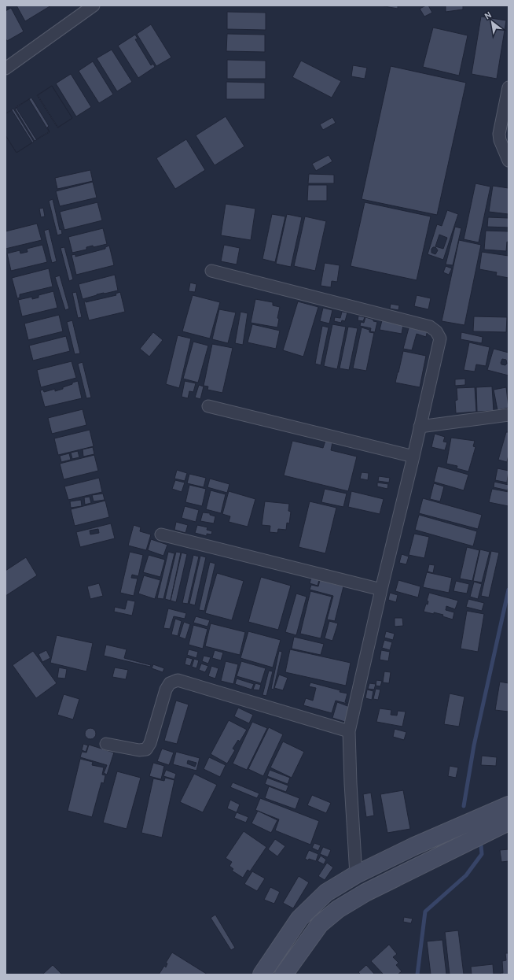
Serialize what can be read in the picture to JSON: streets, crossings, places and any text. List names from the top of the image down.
{
  "north": "top left"
}
